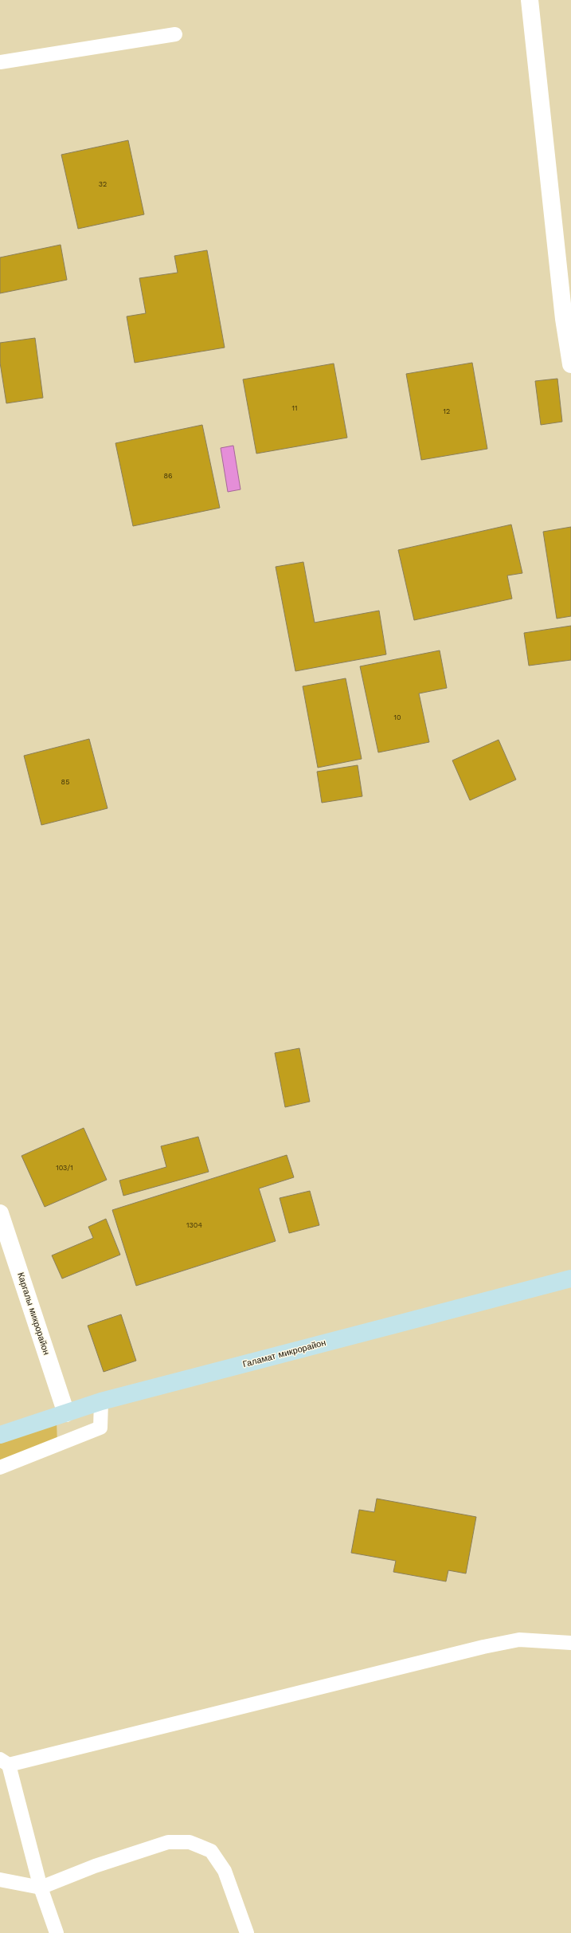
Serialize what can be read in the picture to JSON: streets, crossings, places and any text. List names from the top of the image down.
{
  "streets": {
    "street": ["Каргалы микрорайон", "Галамат микрорайон"]
  },
  "crossings": [
    ["Каргалы микрорайон", "Галамат микрорайон"]
  ],
  "house_numbers": [
    "32",
    "11",
    "12",
    "86",
    "10",
    "85",
    "103/1",
    "1304"
  ]
}
